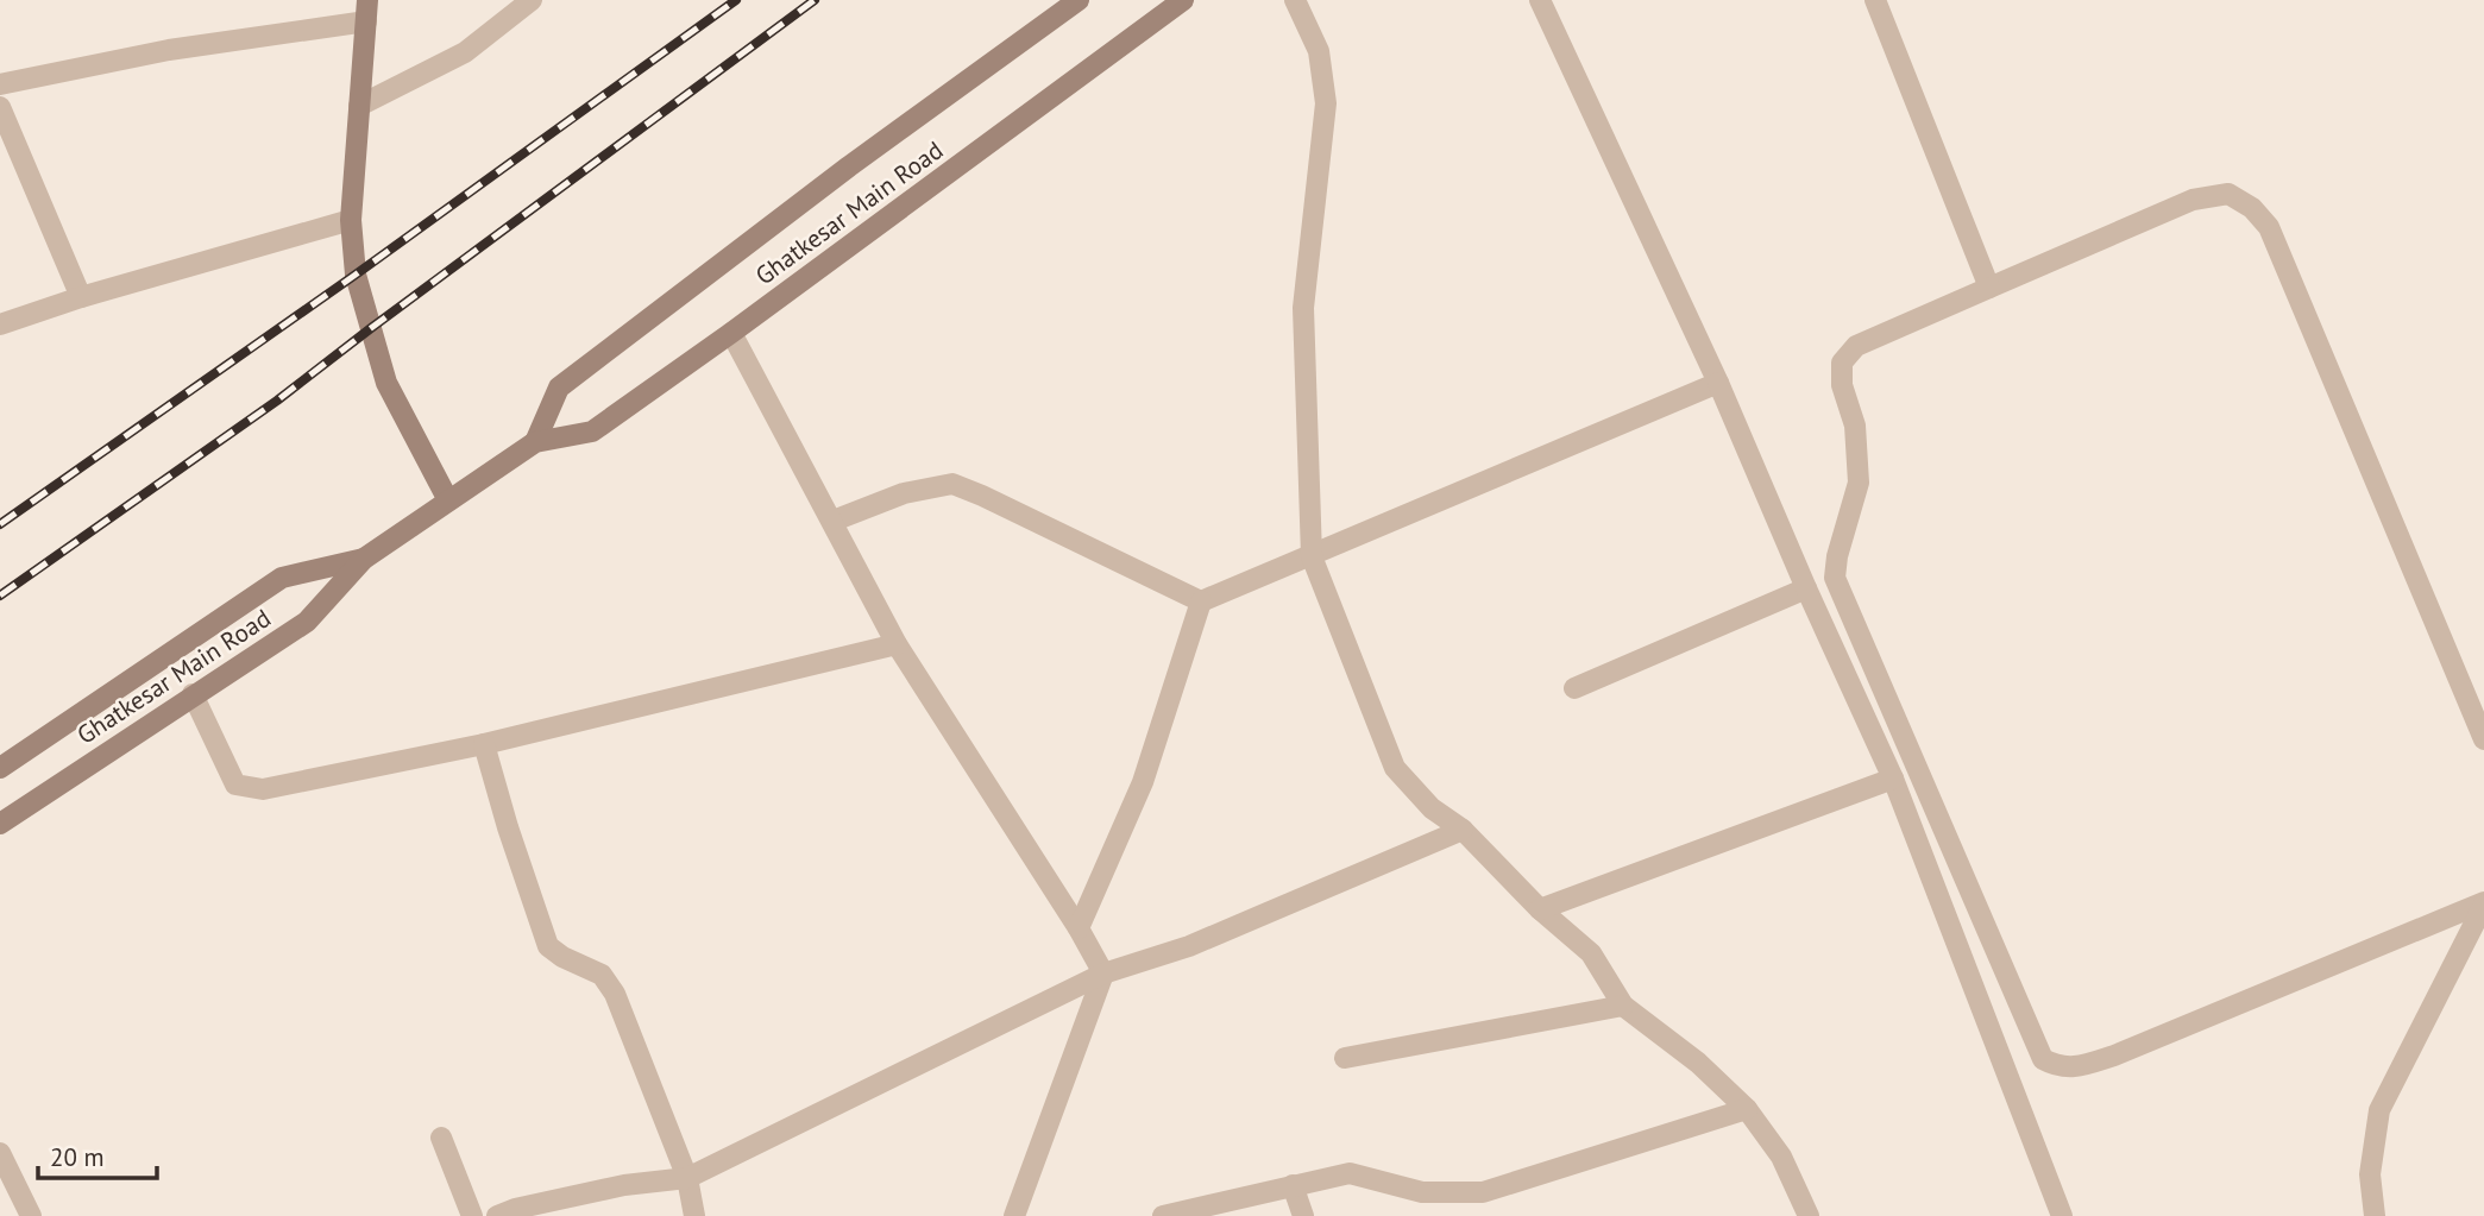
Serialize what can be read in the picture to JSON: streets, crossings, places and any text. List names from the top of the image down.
{
  "streets": {
    "main road": ["Ghatkesar Main Road"]
  },
  "scale_bar": "20 m"
}
